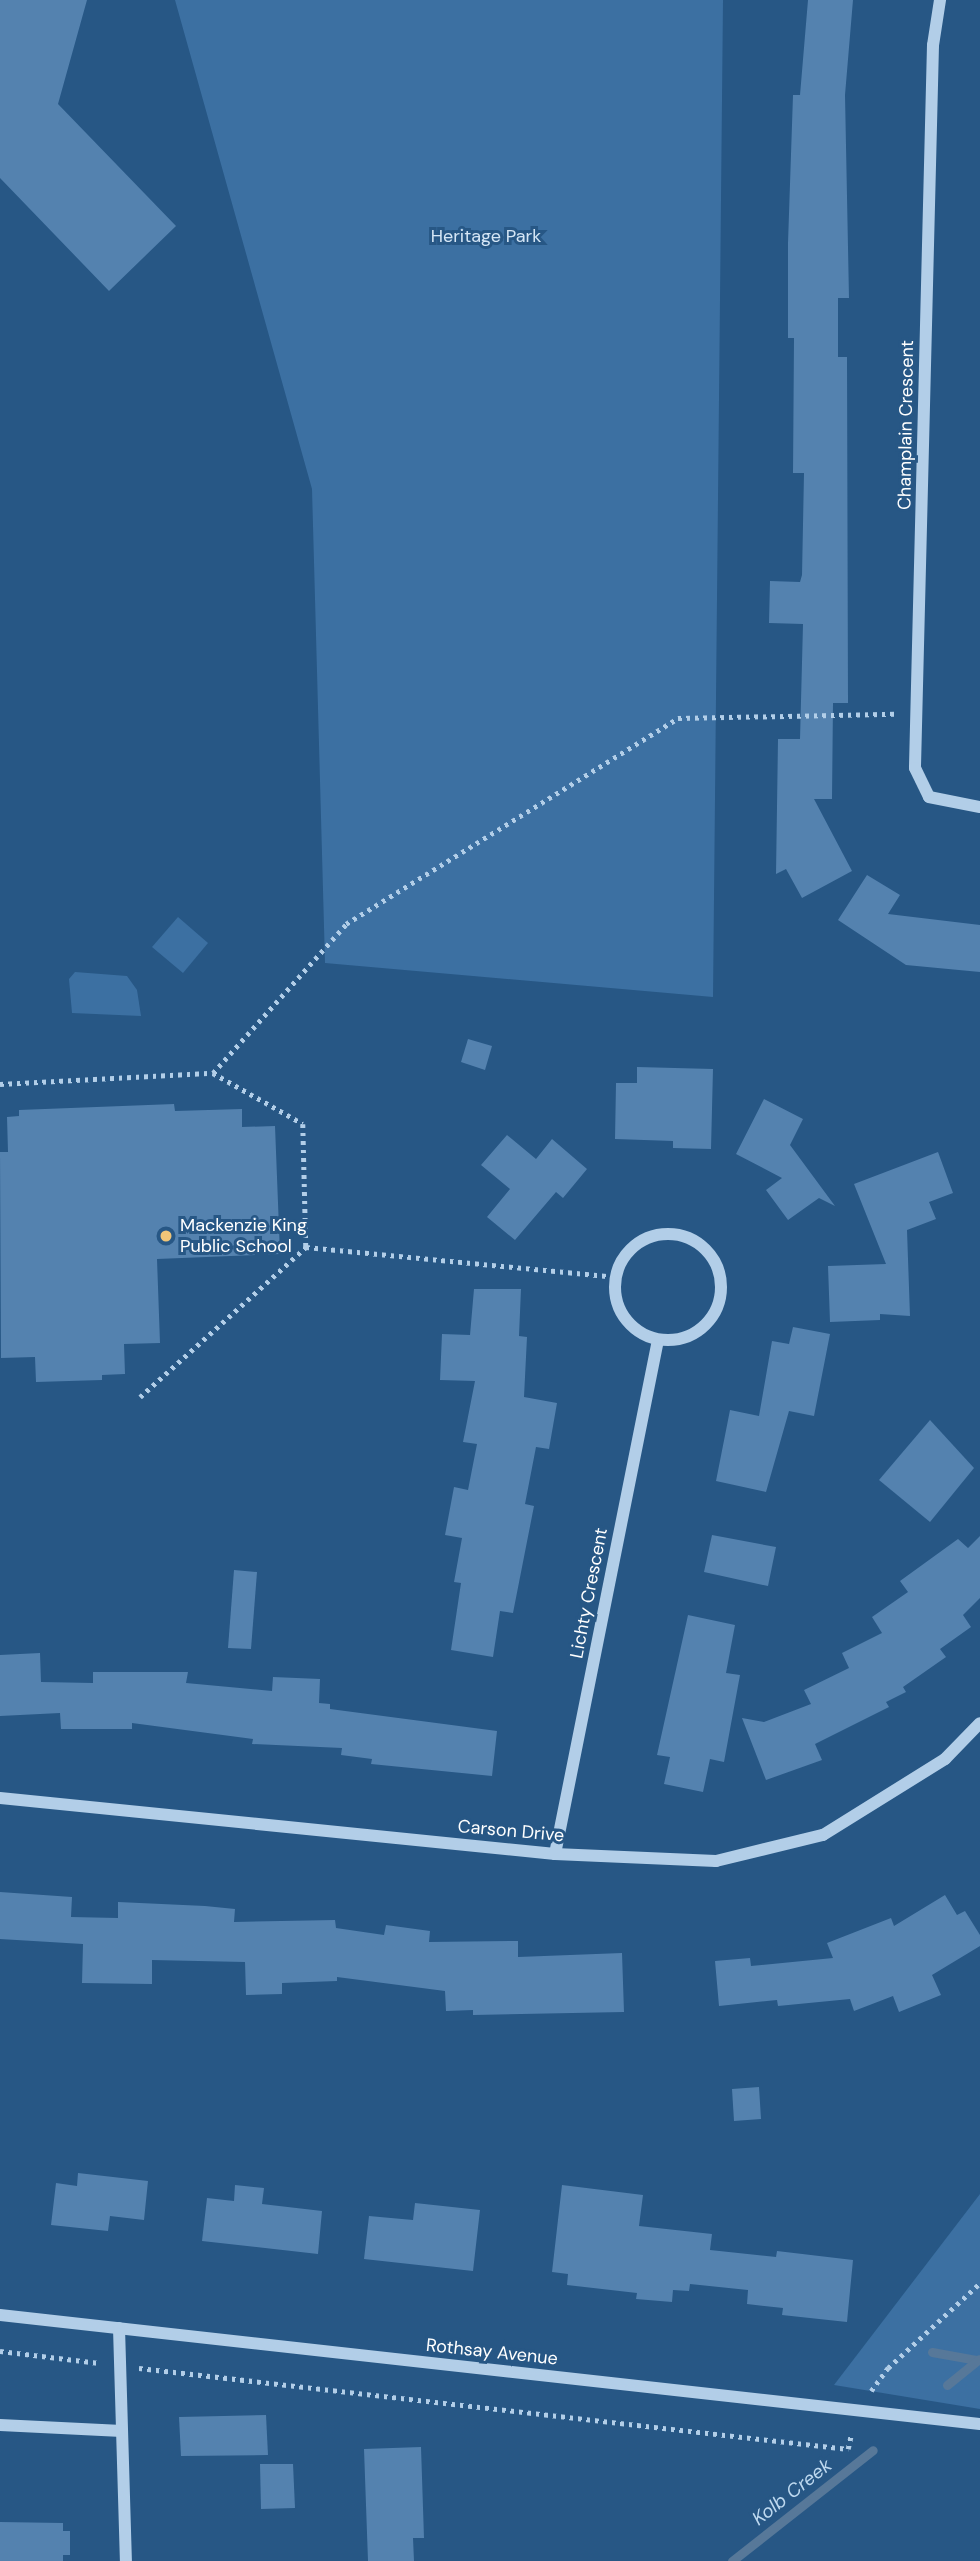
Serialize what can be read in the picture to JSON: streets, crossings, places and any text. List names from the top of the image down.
{
  "streets": {
    "street": [
      "Champlain Crescent",
      "Lichty Crescent",
      "Carson Drive",
      "Rothsay Avenue"
    ]
  },
  "crossings": [
    ["Lichty Crescent", "Carson Drive"]
  ],
  "water": ["Kolb Creek"],
  "parks": ["Heritage Park"],
  "places": ["Mackenzie King Public School"]
}
